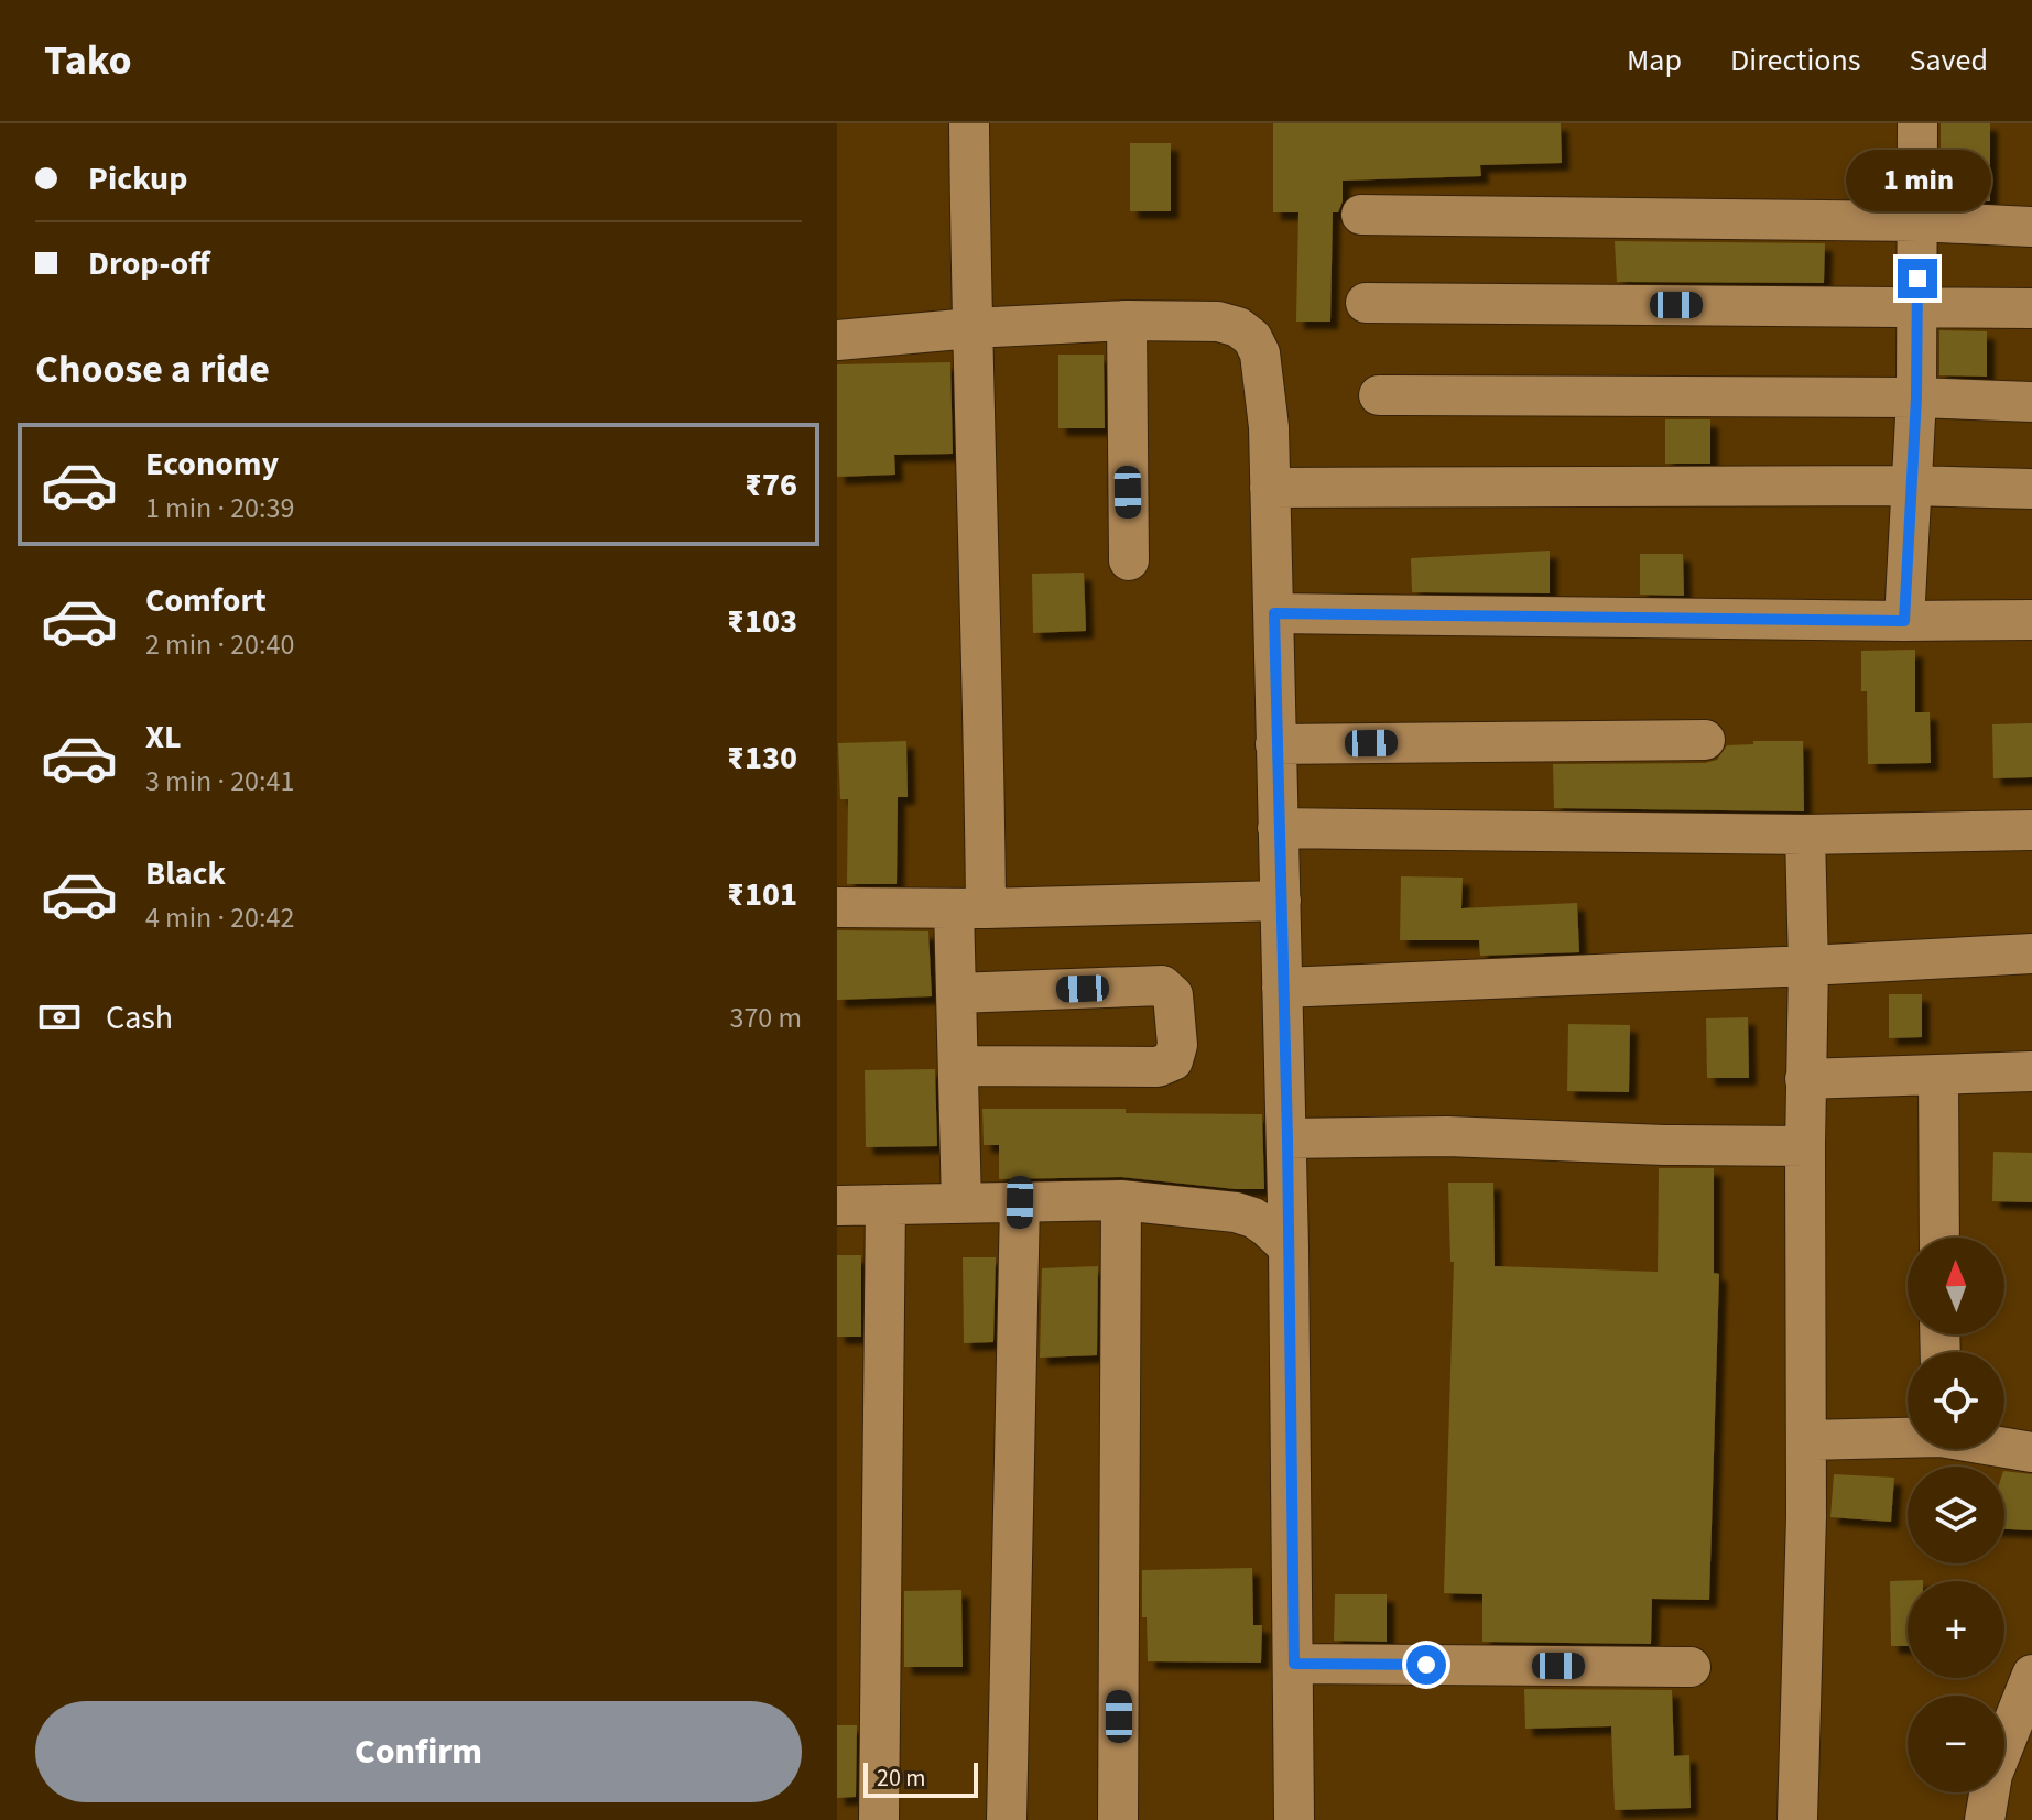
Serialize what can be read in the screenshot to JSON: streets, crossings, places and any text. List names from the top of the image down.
{
  "scale_bar": "20 m",
  "north": "top",
  "page": {
    "header": "Tako",
    "nav": ["Map", "Directions", "Saved"],
    "banner": ["Pickup", "Drop-off"],
    "bubble": "1 min",
    "heading": "Choose a ride",
    "list": [
      {
        "name": "Economy",
        "note": "1 min · 20:39",
        "value": "₹76"
      },
      {
        "name": "Comfort",
        "note": "2 min · 20:40",
        "value": "₹103"
      },
      {
        "name": "XL",
        "note": "3 min · 20:41",
        "value": "₹130"
      },
      {
        "name": "Black",
        "note": "4 min · 20:42",
        "value": "₹101"
      }
    ],
    "pay": ["Cash", "370 m"],
    "map_buttons": ["+", "−"],
    "buttons": "Confirm",
    "scale": "20 m"
  }
}
